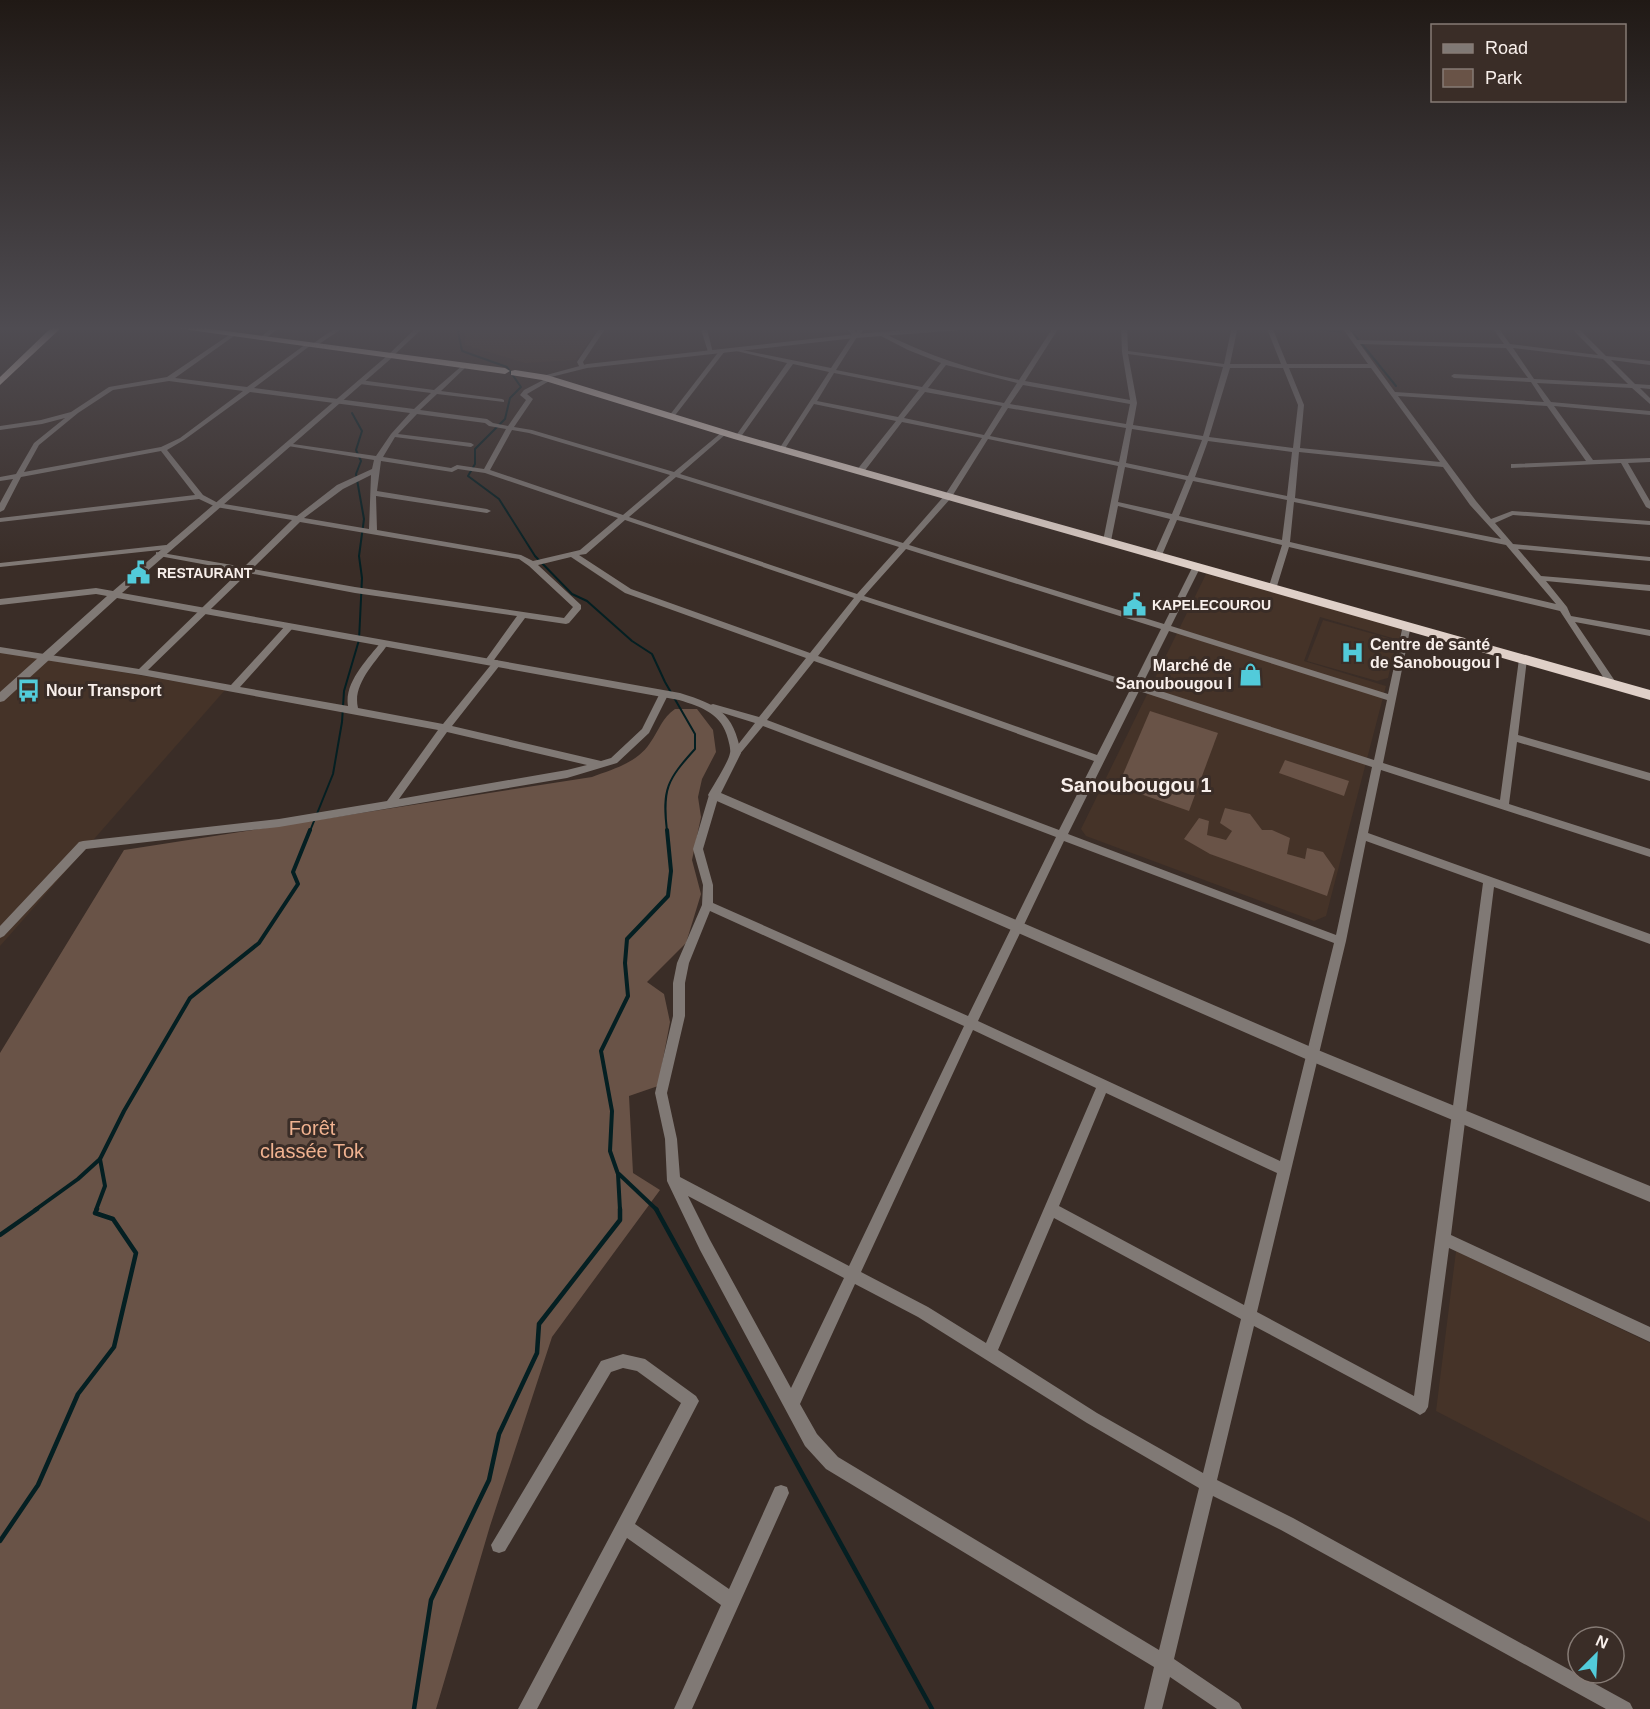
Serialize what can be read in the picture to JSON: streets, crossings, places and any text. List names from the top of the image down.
{
  "districts": ["Sanoubougou 1"],
  "parks": ["Forêt classée Tok"],
  "places": {
    "public building": ["RESTAURANT", "KAPELECOUROU"],
    "hospital": ["Centre de santé de Sanobougou I"],
    "shop": ["Marché de Sanoubougou I"],
    "bus stop": ["Nour Transport"]
  },
  "legend": ["Road", "Park"],
  "north": "top right"
}
